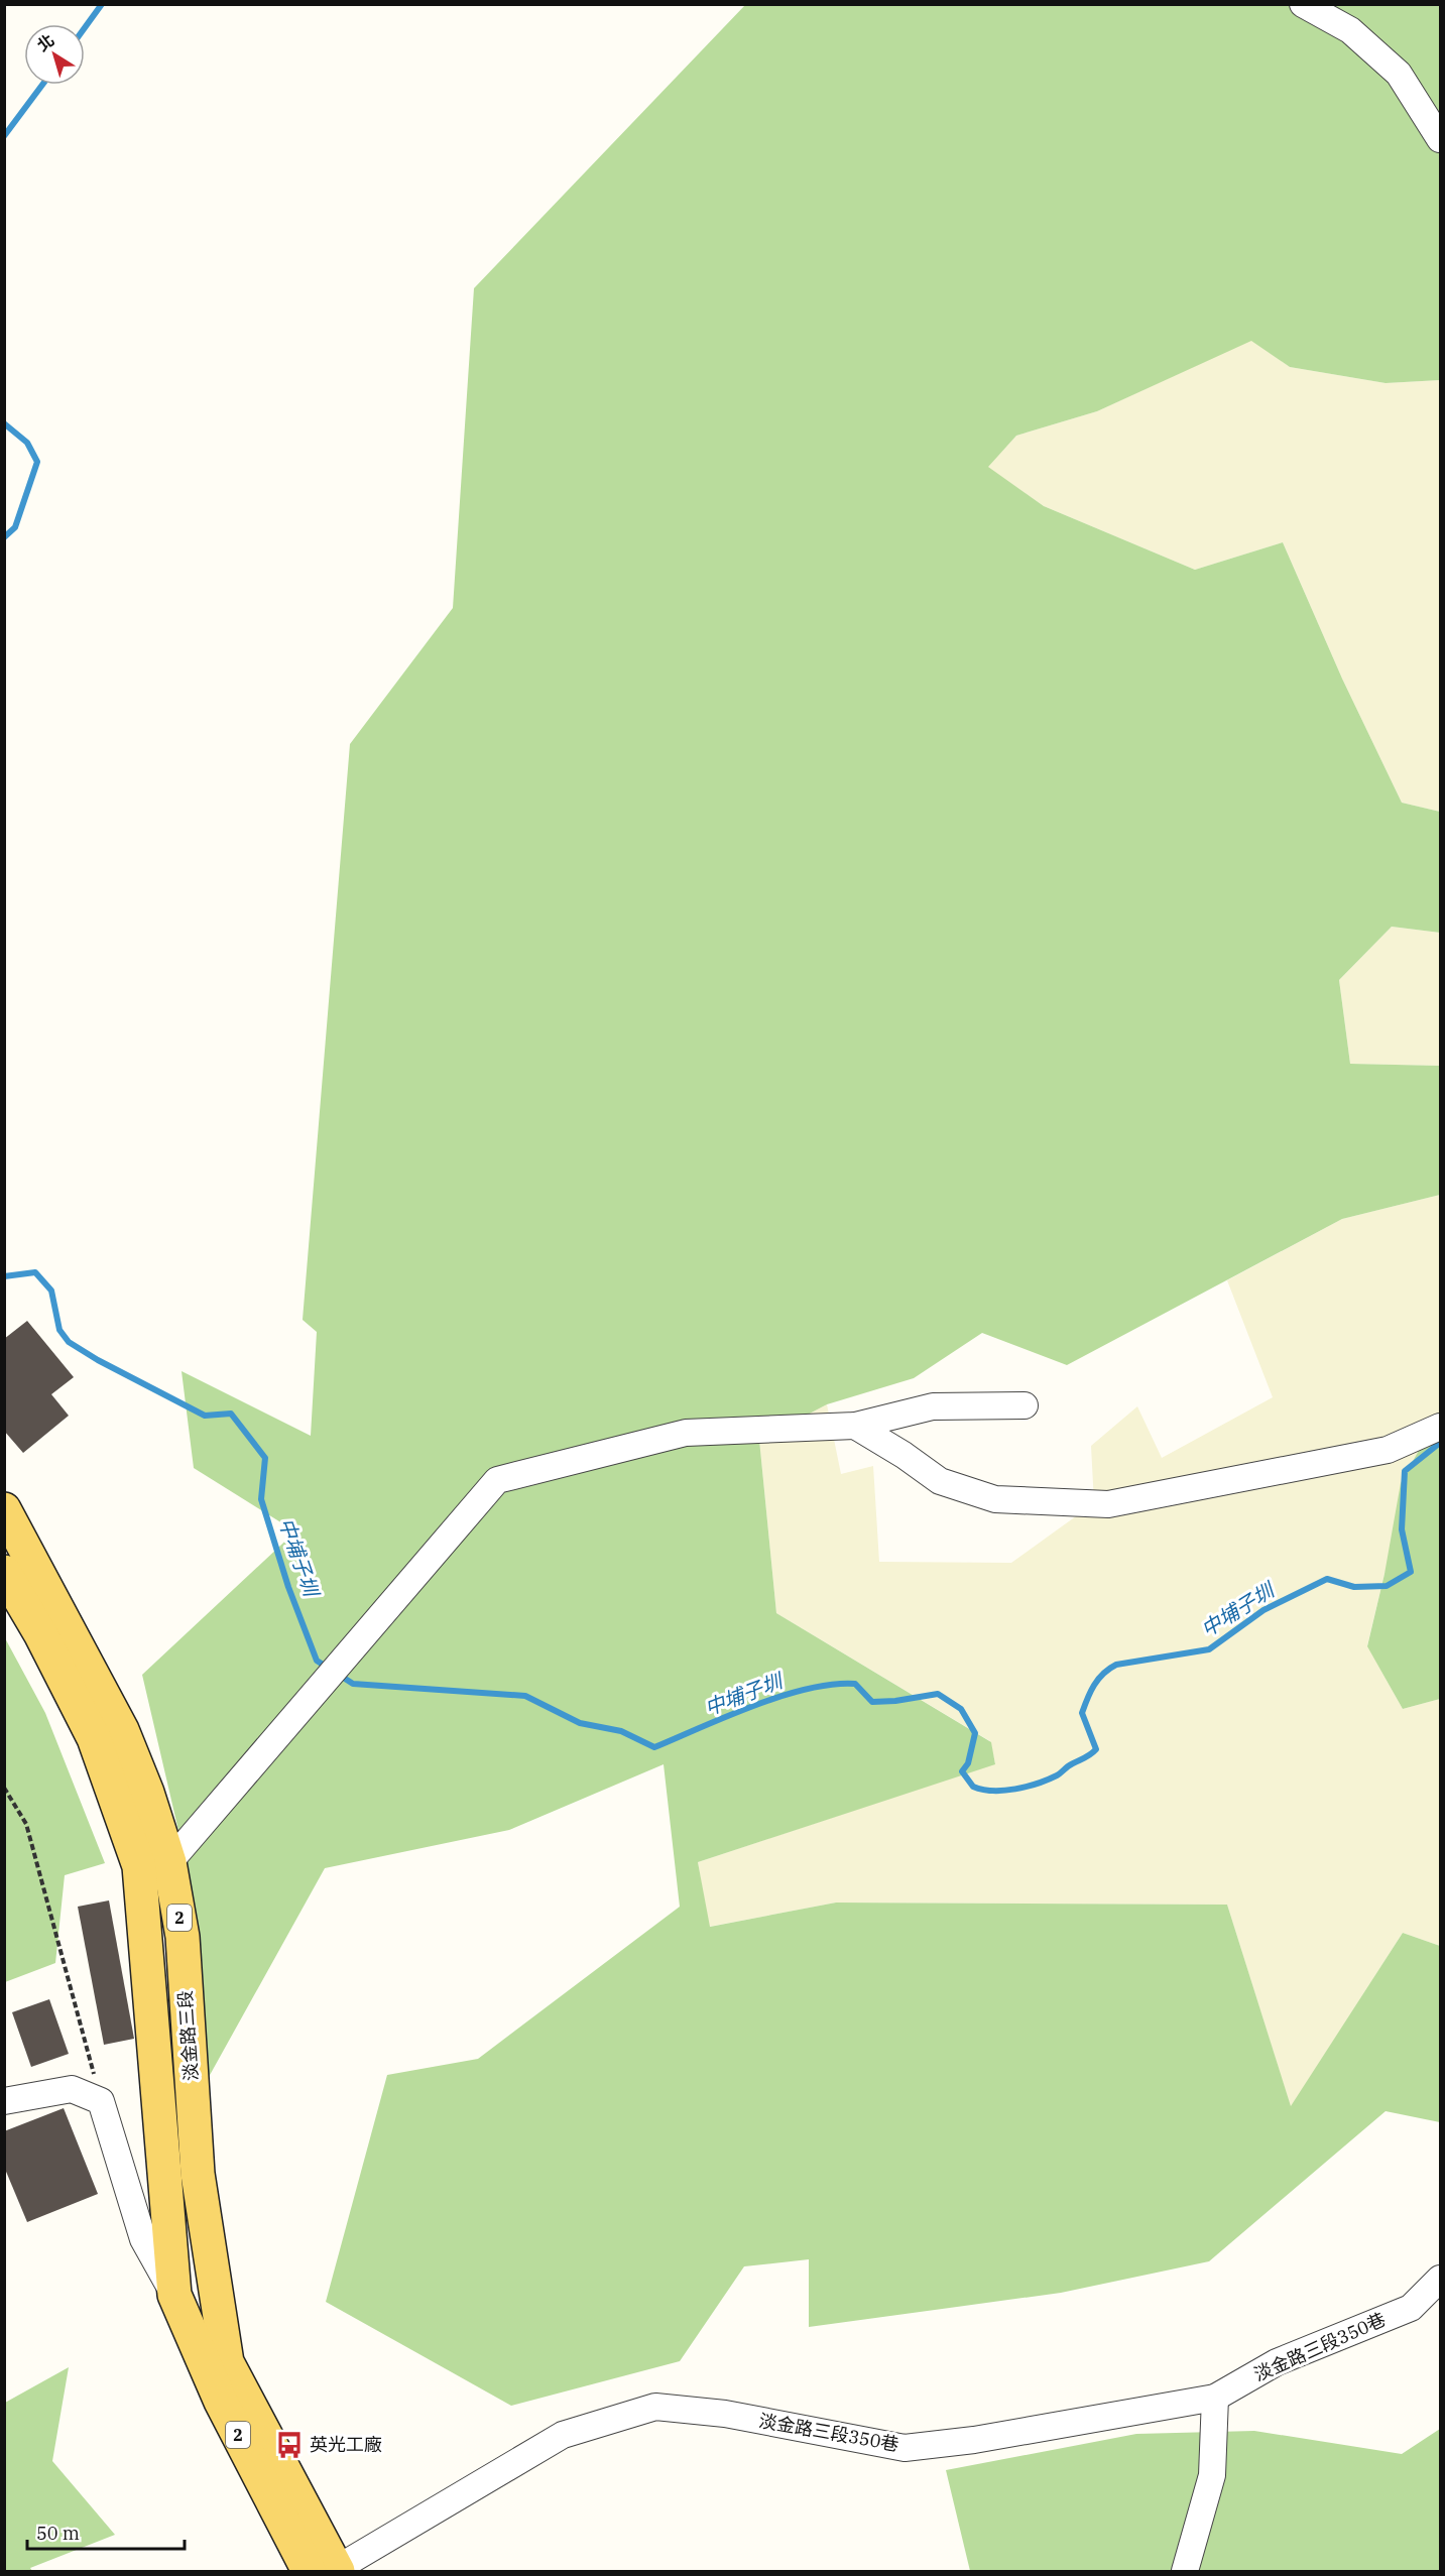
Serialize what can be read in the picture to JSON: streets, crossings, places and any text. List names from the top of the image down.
{
  "streets": {
    "main road": ["2", "淡金路三段"],
    "street": ["淡金路三段350巷"]
  },
  "crossings": [
    ["淡金路三段", "淡金路三段350巷"]
  ],
  "water": ["中埔子圳"],
  "places": {
    "bus stop": ["英光工廠"]
  },
  "scale_bar": "50 m",
  "north": "top left"
}
